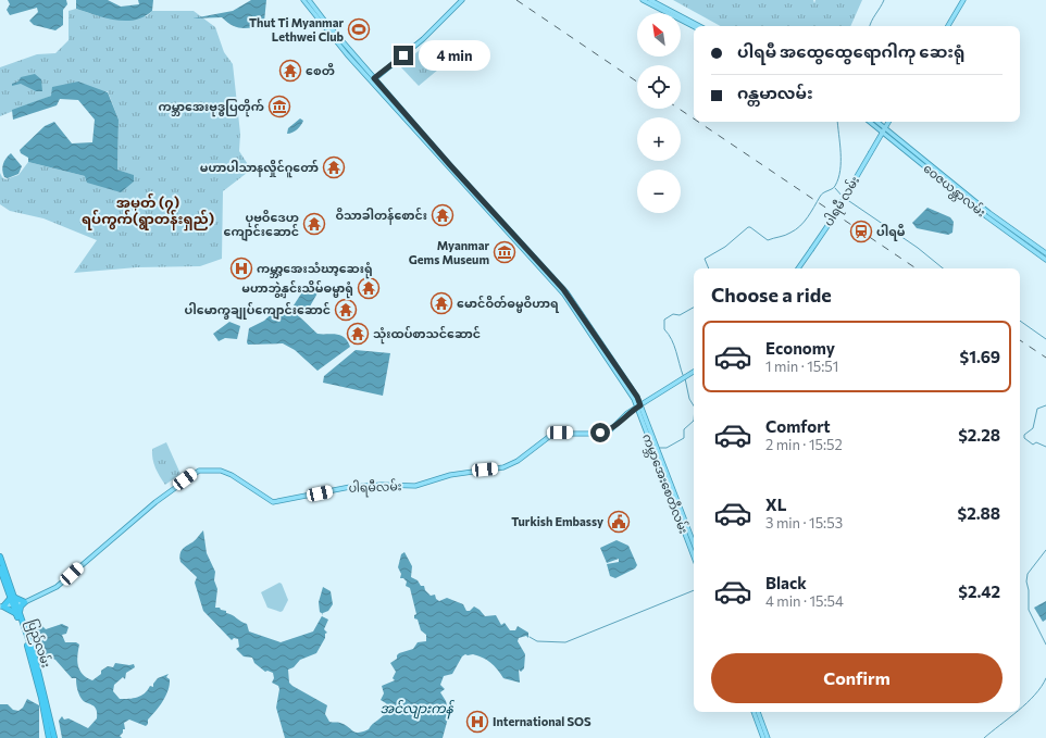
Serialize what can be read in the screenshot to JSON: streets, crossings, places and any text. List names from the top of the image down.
{
  "streets": {
    "highway": ["ပြည်လမ်း"],
    "main road": [
      "ဝေဇယန္တာလမ်း",
      "ပါရမီ လမ်း",
      "ကမ္ဘာအေးစေတီလမ်း",
      "ပါရမီလမ်း"
    ]
  },
  "crossings": [
    ["ပါရမီလမ်း", "ပြည်လမ်း"]
  ],
  "districts": ["အမှတ် (၇) ရပ်ကွက်(ရွာတန်းရှည်)"],
  "water": ["အင်လျားကန်"],
  "places": {
    "sports": ["Thut Ti Myanmar Lethwei Club"],
    "temple": [
      "စေတီ",
      "မဟာပါသာနလှိုင်ဂူတော်",
      "ဝိသာခါတန်စောင်း",
      "ပုဗ္ဗဝိဒေဟ ကျောင်းဆောင်",
      "မဟာဘွဲ့နှင်းသိမ်ဓမ္မာရုံ",
      "မောင်ဝိတ်ဓမ္မဝိဟာရ",
      "ပါမောက္ခချုပ်ကျောင်းဆောင်",
      "သုံးထပ်စာသင်ဆောင်"
    ],
    "museum": ["ကမ္ဘာအေးဗုဒ္ဓပြတိုက်", "Myanmar Gems Museum"],
    "station": ["ပါရမီ"],
    "hospital": ["ကမ္ဘာ့အေးသံဃာ့ဆေးရုံ", "International SOS"],
    "public building": ["Turkish Embassy"]
  },
  "north": "top left",
  "page": {
    "map_buttons": ["+", "−"],
    "banner": ["ပါရမီ အထွေထွေရောဂါကု ဆေးရုံ", "ဂန္တမာလမ်း"],
    "bubble": "4 min",
    "heading": "Choose a ride",
    "list": [
      {
        "name": "Economy",
        "note": "1 min · 15:51",
        "value": "$1.69"
      },
      {
        "name": "Comfort",
        "note": "2 min · 15:52",
        "value": "$2.28"
      },
      {
        "name": "XL",
        "note": "3 min · 15:53",
        "value": "$2.88"
      },
      {
        "name": "Black",
        "note": "4 min · 15:54",
        "value": "$2.42"
      }
    ],
    "buttons": "Confirm"
  }
}
